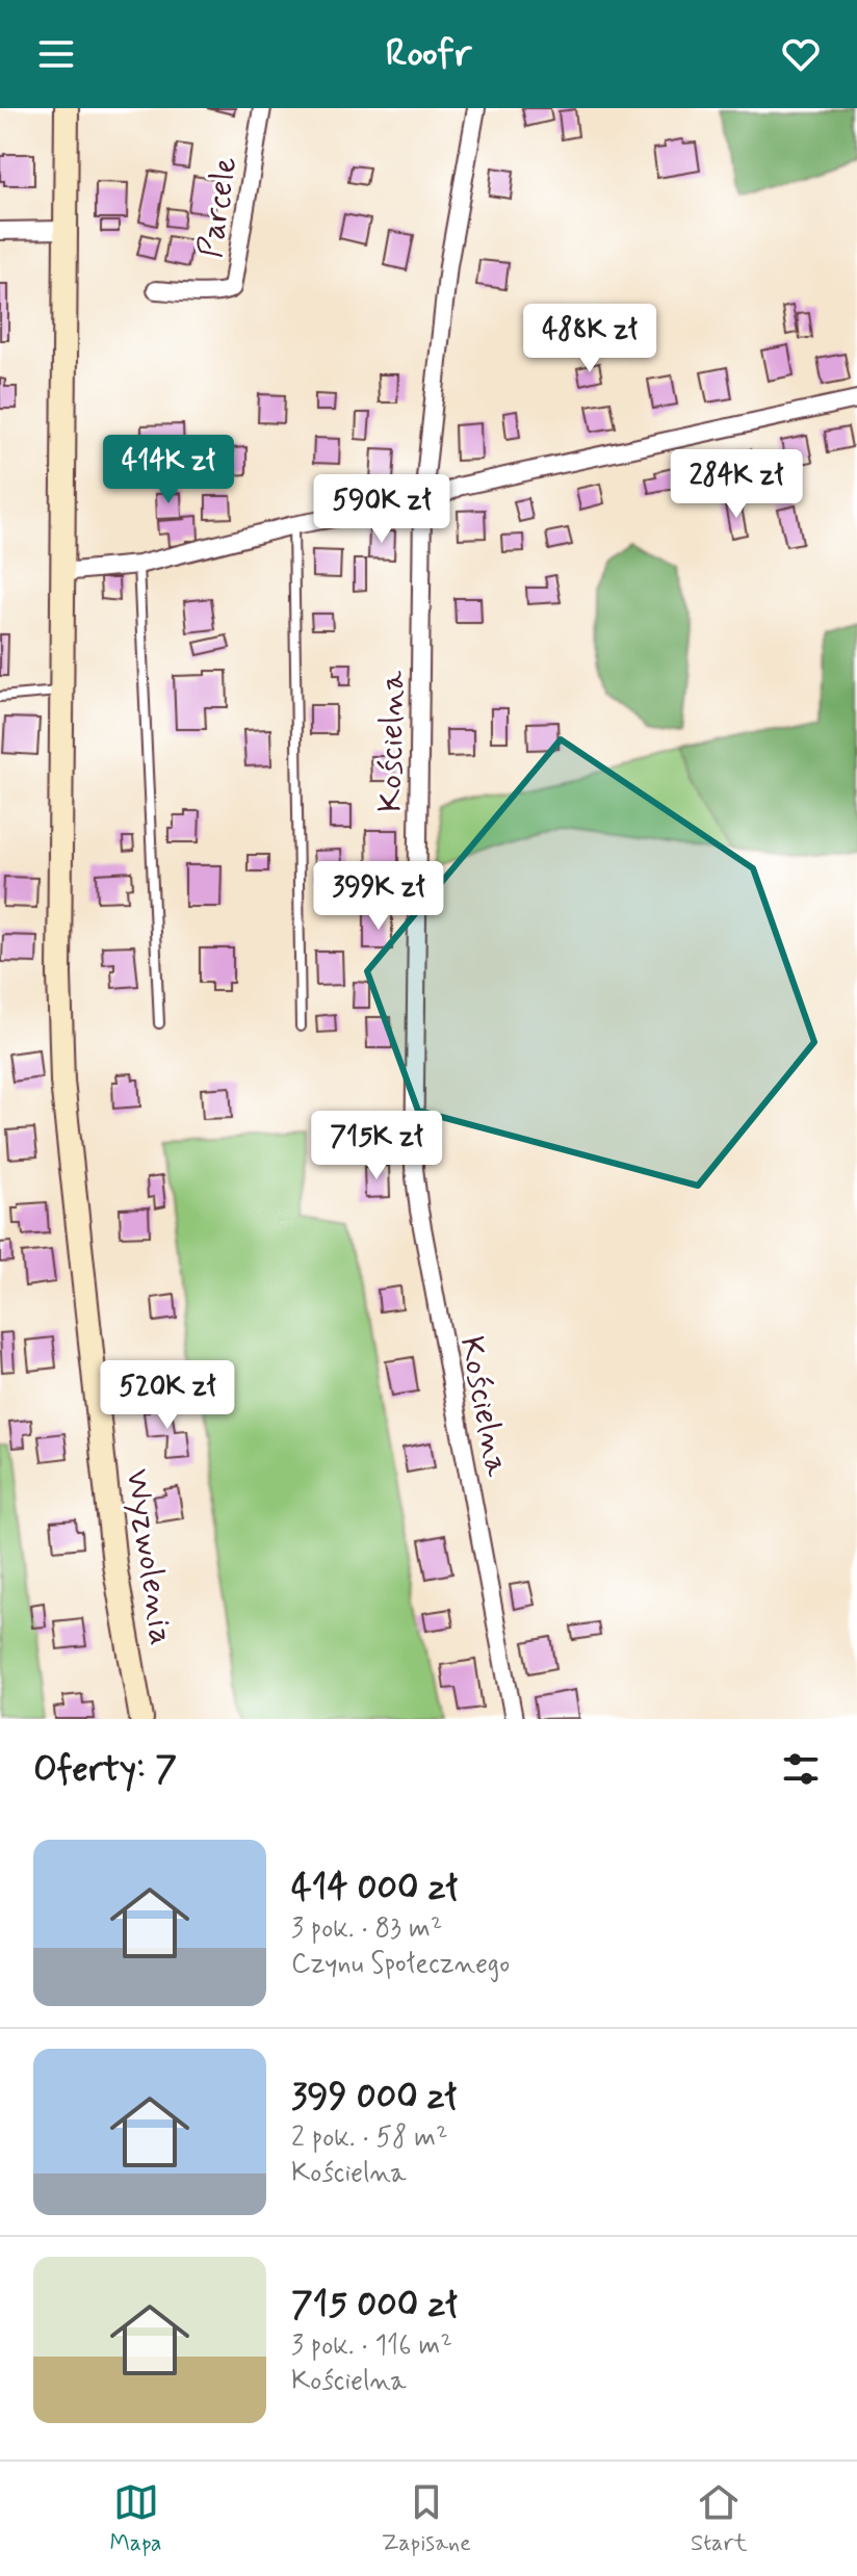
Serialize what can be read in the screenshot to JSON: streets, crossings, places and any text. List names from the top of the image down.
{
  "streets": {
    "main road": ["Wyzwolenia"],
    "street": ["Parcele", "Kościelna"]
  },
  "page": {
    "header": "Roofr",
    "price": [
      "488K zł",
      "414K zł",
      "284K zł",
      "590K zł",
      "399K zł",
      "715K zł",
      "520K zł"
    ],
    "heading": "Oferty: 7",
    "list": [
      {
        "name": "414 000 zł",
        "note": "3 pok. · 83 m² · Czynu Społecznego"
      },
      {
        "name": "399 000 zł",
        "note": "2 pok. · 58 m² · Kościelna"
      },
      {
        "name": "715 000 zł",
        "note": "3 pok. · 116 m² · Kościelna"
      }
    ],
    "tabs": ["Mapa", "Zapisane", "Start"]
  }
}
